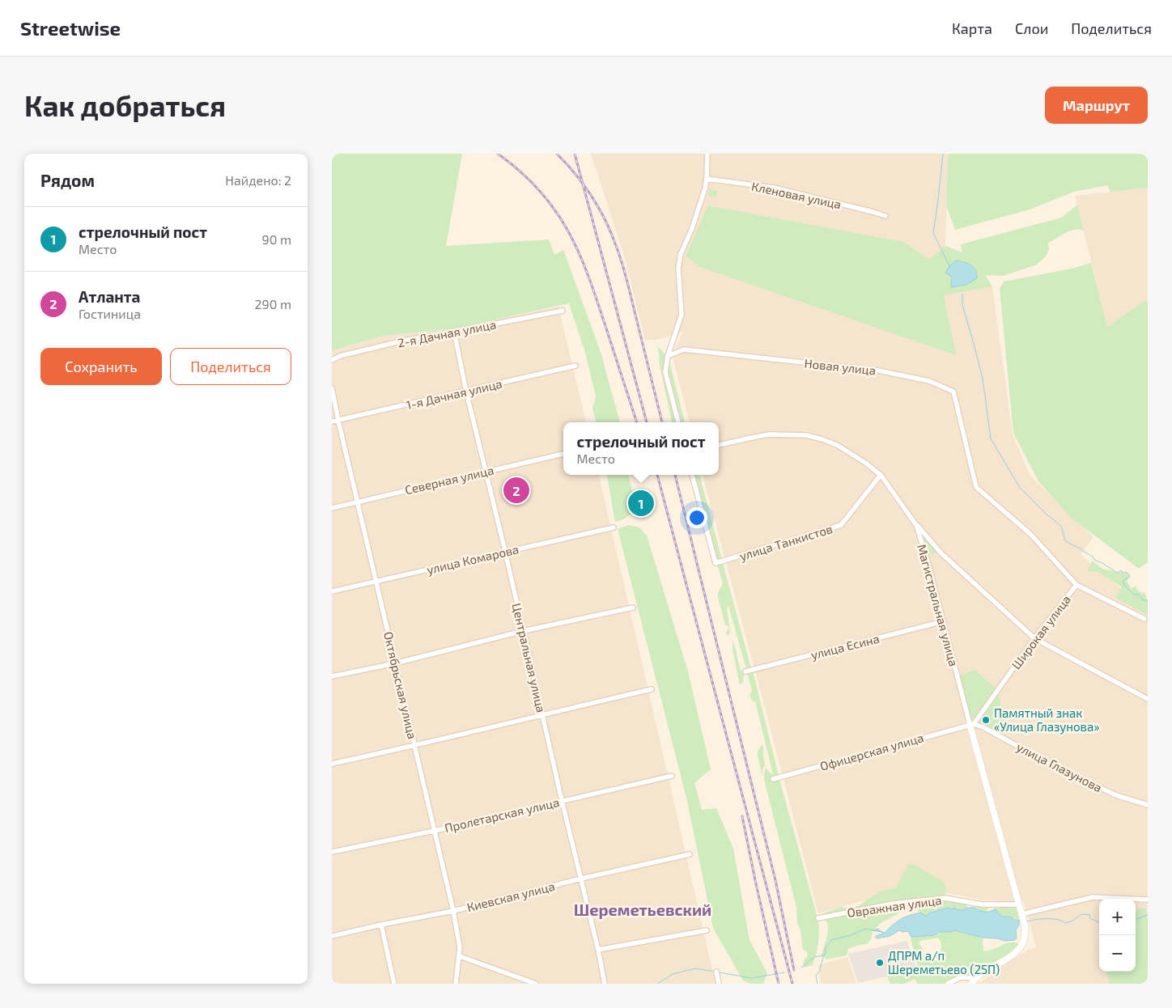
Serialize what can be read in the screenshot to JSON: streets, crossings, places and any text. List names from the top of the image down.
{
  "streets": {
    "street": [
      "Кленовая улица",
      "2-я Дачная улица",
      "Новая улица",
      "1-я Дачная улица",
      "Северная улица",
      "улица Танкистов",
      "улица Комарова",
      "Магистральная улица",
      "Широкая улица",
      "улица Есина",
      "Центральная улица",
      "Октябрьская улица",
      "Офицерская улица",
      "улица Глазунова",
      "Пролетарская улица",
      "Киевская улица",
      "Овражная улица"
    ]
  },
  "crossings": [
    ["2-я Дачная улица", "Центральная улица"],
    ["Новая улица", "Широкая улица"],
    ["1-я Дачная улица", "Центральная улица"],
    ["1-я Дачная улица", "Октябрьская улица"],
    ["Северная улица", "Центральная улица"],
    ["Северная улица", "Октябрьская улица"],
    ["улица Танкистов", "Магистральная улица"],
    ["улица Комарова", "Центральная улица"],
    ["улица Комарова", "Октябрьская улица"],
    ["Магистральная улица", "Широкая улица"],
    ["Магистральная улица", "улица Есина"],
    ["Магистральная улица", "Офицерская улица"],
    ["Магистральная улица", "улица Глазунова"],
    ["Магистральная улица", "Овражная улица"],
    ["Широкая улица", "Офицерская улица"],
    ["Широкая улица", "улица Глазунова"],
    ["Центральная улица", "Пролетарская улица"],
    ["Центральная улица", "Киевская улица"],
    ["Октябрьская улица", "Пролетарская улица"],
    ["Октябрьская улица", "Киевская улица"],
    ["Офицерская улица", "улица Глазунова"]
  ],
  "districts": ["Шереметьевский"],
  "places": ["Памятный знак «Улица Глазунова»", "ДПРМ а/п Шереметьево (25П)"],
  "page": {
    "header": "Streetwise",
    "nav": ["Карта", "Слои", "Поделиться"],
    "buttons": [
      "Маршрут",
      ["Сохранить", "Поделиться"]
    ],
    "title": "Как добраться",
    "heading": ["Рядом", "Найдено: 2"],
    "list": [
      {
        "mark": "1",
        "name": "стрелочный пост",
        "note": "Место",
        "value": "90 m"
      },
      {
        "mark": "2",
        "name": "Атланта",
        "note": "Гостиница",
        "value": "290 m"
      }
    ],
    "popup": ["стрелочный пост", "Место"],
    "pins": ["2", "1"],
    "map_buttons": ["+", "−"]
  }
}
